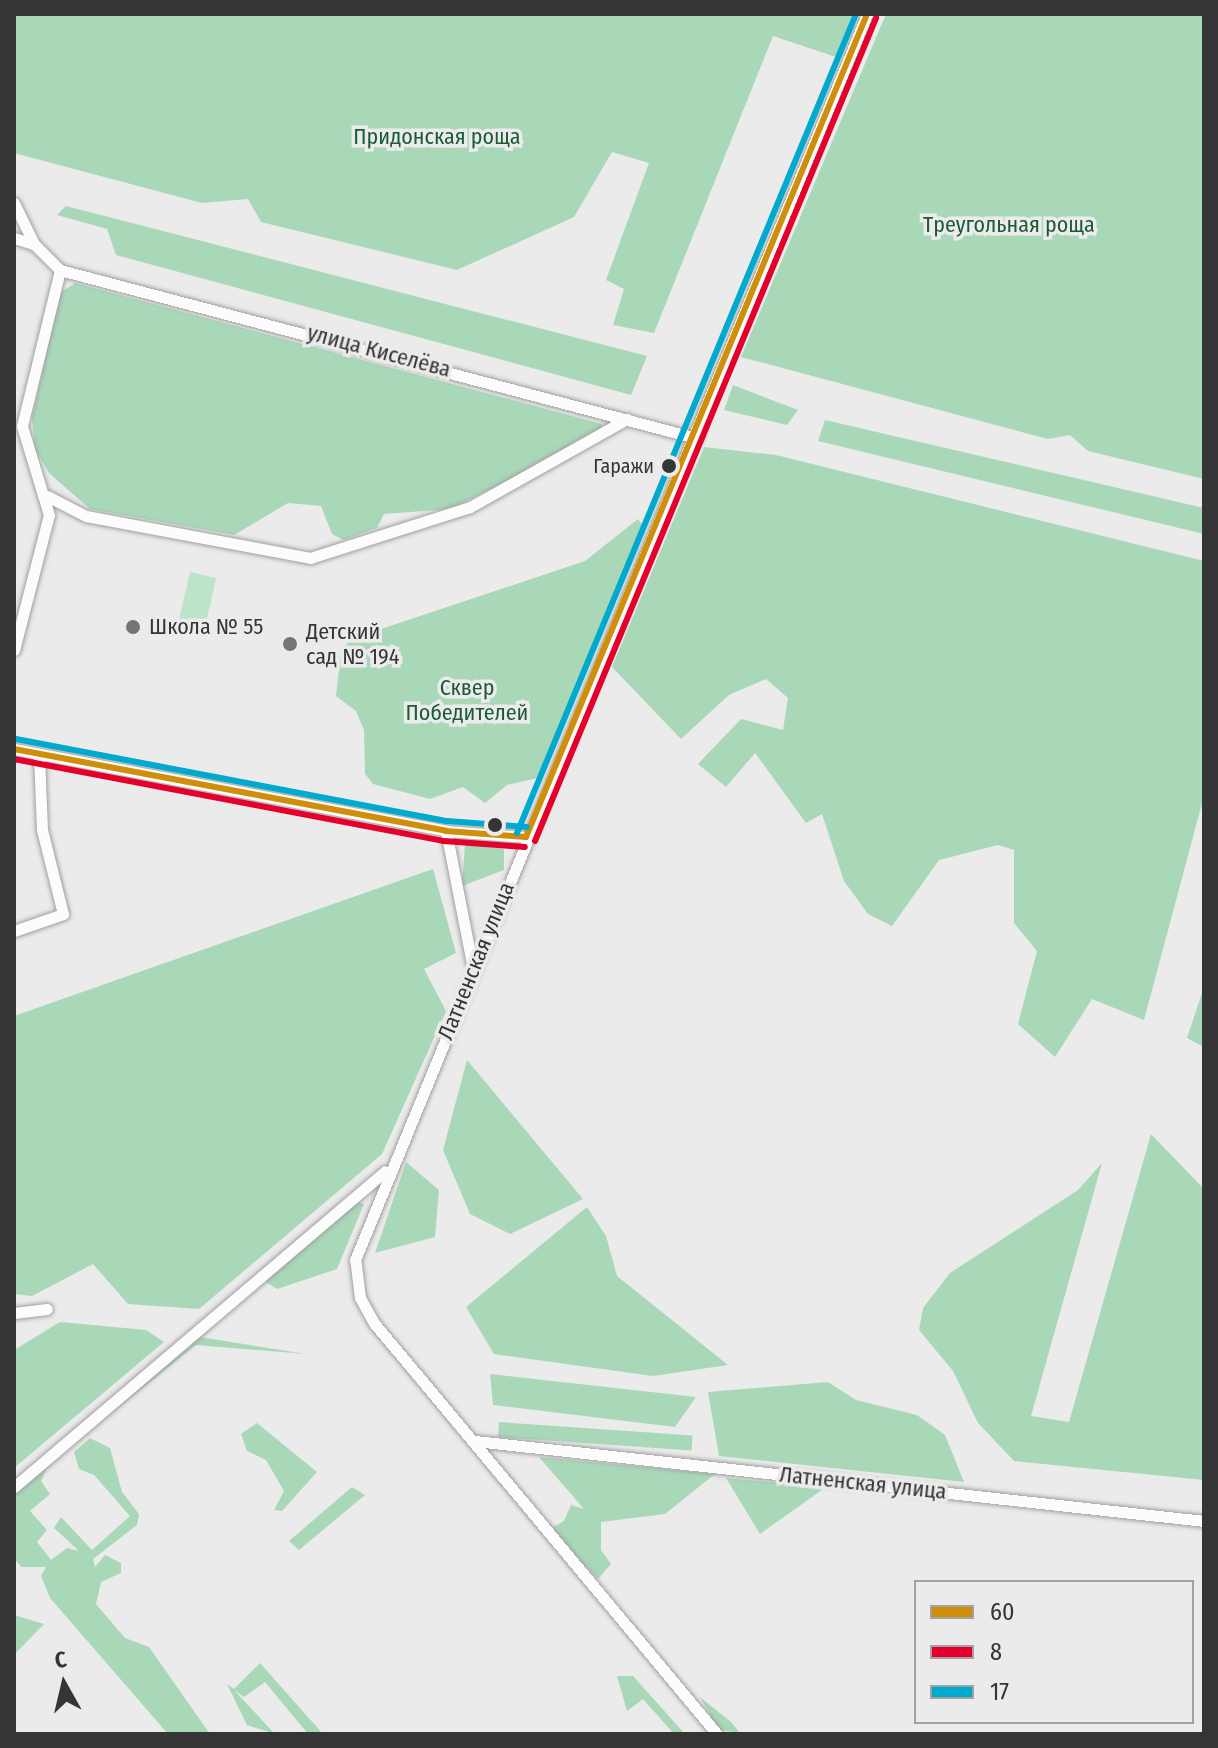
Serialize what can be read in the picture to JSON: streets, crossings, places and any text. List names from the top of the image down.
{
  "streets": {
    "street": ["улица Киселёва", "Латненская улица"]
  },
  "crossings": [
    ["улица Киселёва", "Латненская улица"]
  ],
  "parks": ["Придонская роща", "Треугольная роща", "Сквер Победителей"],
  "places": ["Гаражи", "Школа № 55", "Детский сад № 194"],
  "lines": ["transit line 60", "transit line 17", "transit line 8"],
  "legend": ["60", "8", "17"],
  "north": "top"
}
